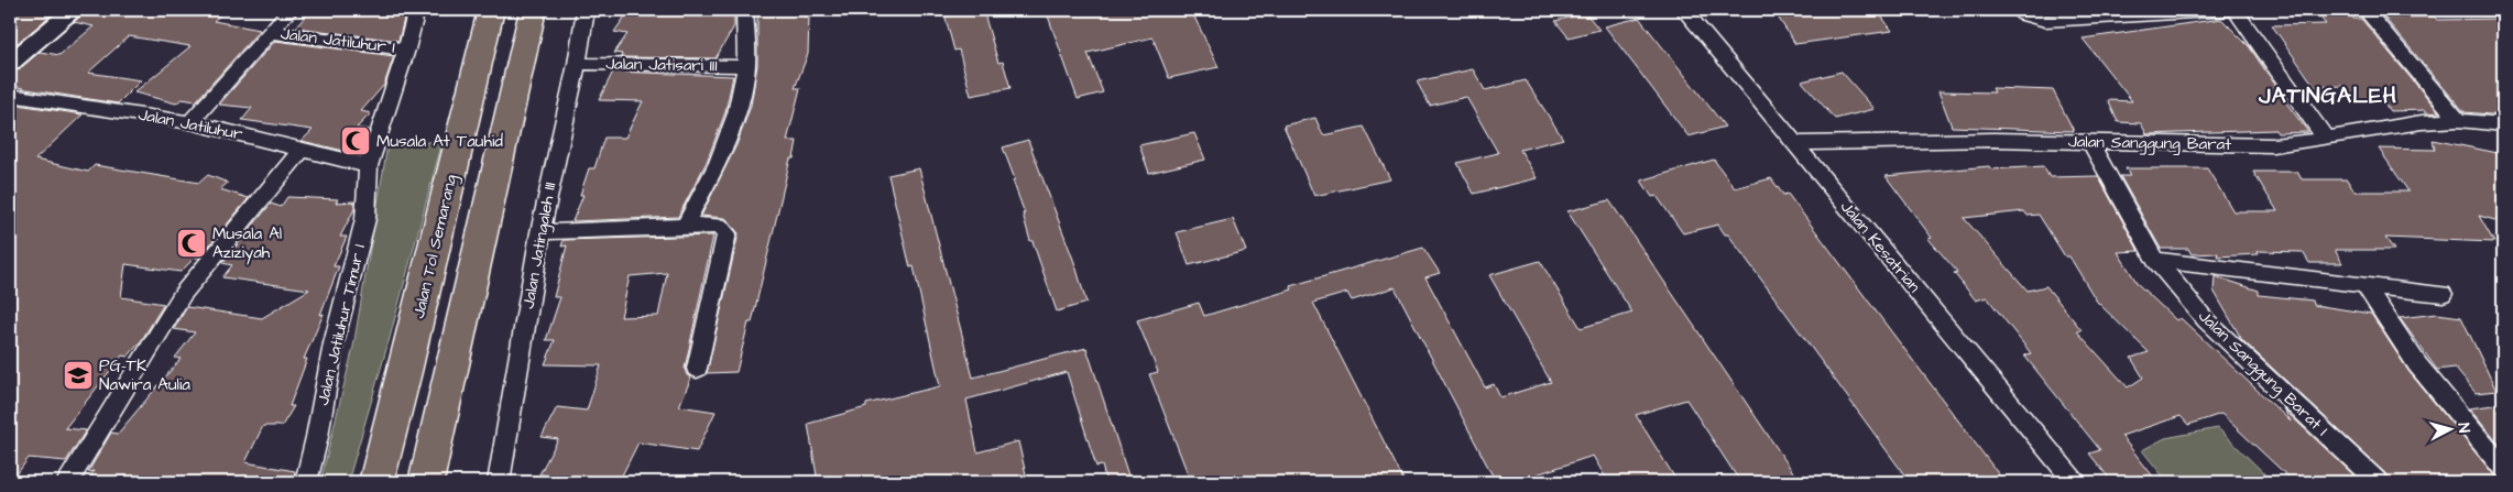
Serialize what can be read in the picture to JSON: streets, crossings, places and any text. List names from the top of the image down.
{
  "streets": {
    "highway": ["Jalan Tol Semarang"],
    "street": [
      "Jalan Jatiluhur I",
      "Jalan Jatisari III",
      "Jalan Jatiluhur",
      "Jalan Sanggung Barat",
      "Jalan Jatingaleh III",
      "Jalan Kesatrian",
      "Jalan Jatiluhur Timur I",
      "Jalan Sanggung Barat I"
    ]
  },
  "crossings": [
    ["Jalan Jatiluhur I", "Jalan Jatiluhur"],
    ["Jalan Jatiluhur I", "Jalan Jatiluhur Timur I"],
    ["Jalan Jatisari III", "Jalan Jatingaleh III"],
    ["Jalan Jatiluhur", "Jalan Jatiluhur Timur I"],
    ["Jalan Sanggung Barat", "Jalan Kesatrian"],
    ["Jalan Sanggung Barat", "Jalan Sanggung Barat I"]
  ],
  "districts": ["JATINGALEH"],
  "places": {
    "mosque": ["Musala At Tauhid", "Musala Al Aziziyah"],
    "school or university": ["PG-TK Nawira Aulia"]
  },
  "north": "right"
}
